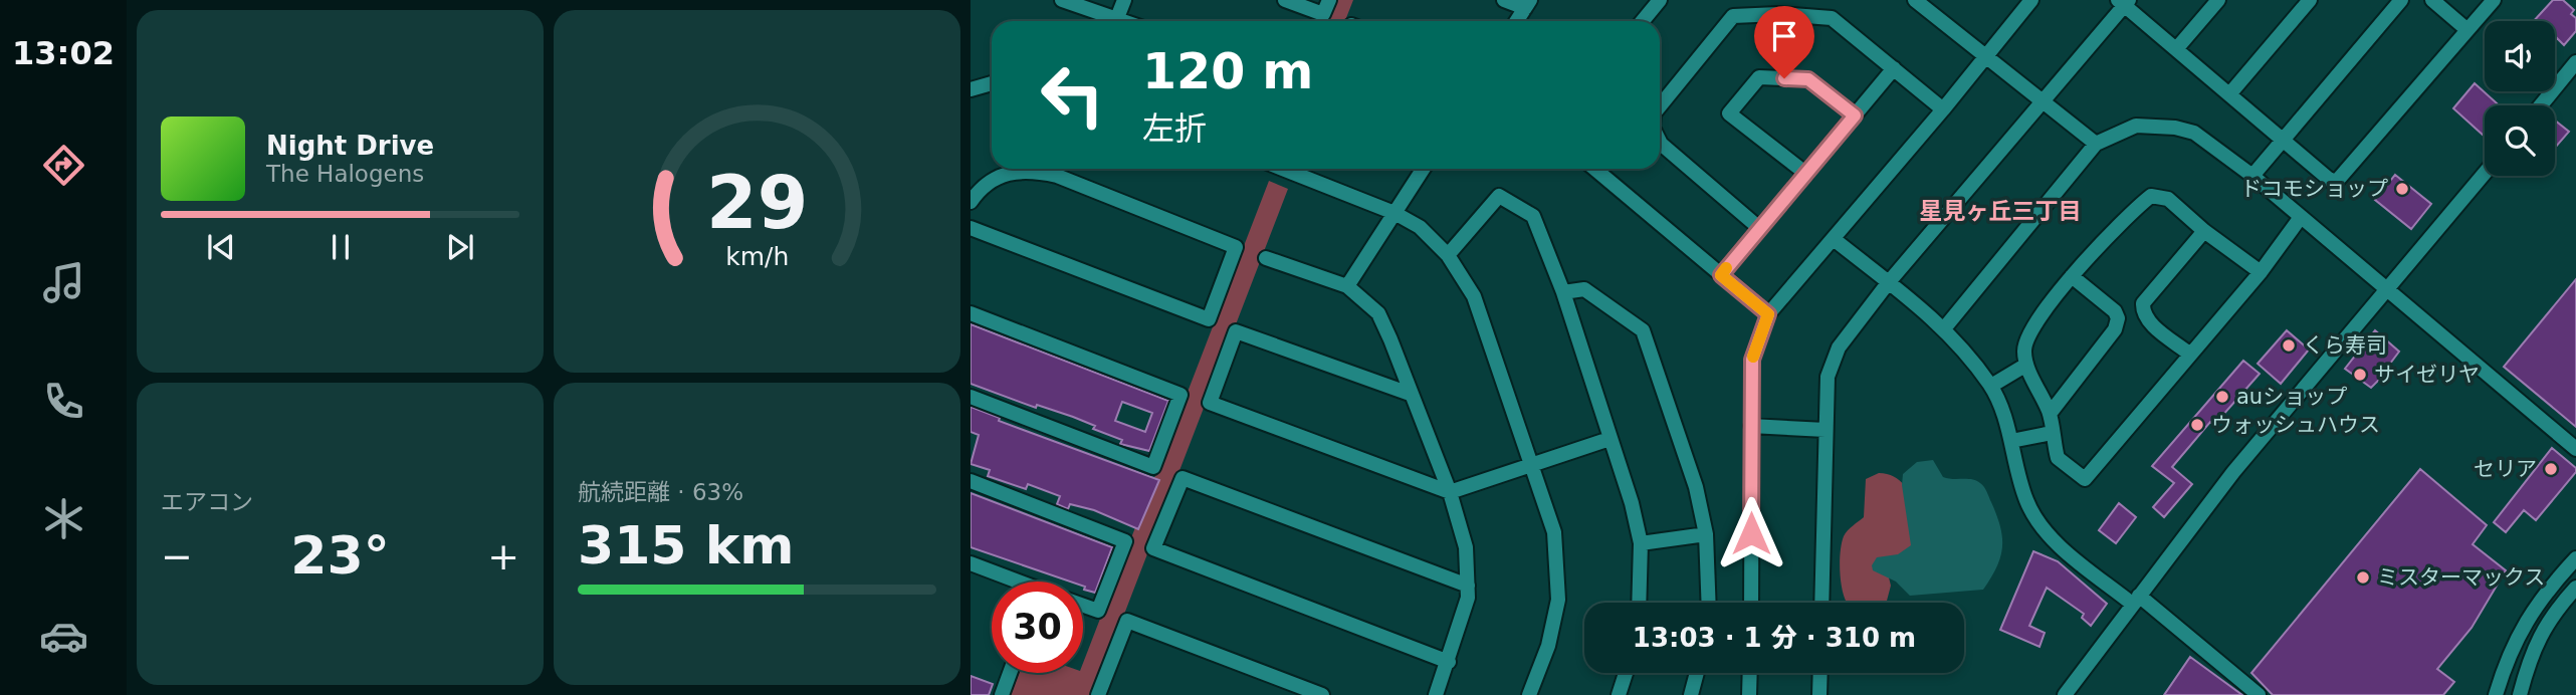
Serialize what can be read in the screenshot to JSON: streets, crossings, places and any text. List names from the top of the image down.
{
  "districts": ["星見ヶ丘三丁目"],
  "places": [
    "ドコモショップ",
    "くら寿司",
    "サイゼリヤ",
    "auショップ",
    "ウォッシュハウス",
    "セリア",
    "ミスターマックス"
  ],
  "page": {
    "tabs": "13:02",
    "turn": ["120 m", "左折"],
    "song": ["Night Drive", "The Halogens"],
    "tile": [
      "エアコン",
      ["航続距離 · 63%", "315 km"]
    ],
    "heat": ["−", "23°", "+"],
    "limit": "30",
    "trip": "13:03 · 1 分 · 310 m",
    "gauge": ["29", "km/h"]
  }
}
